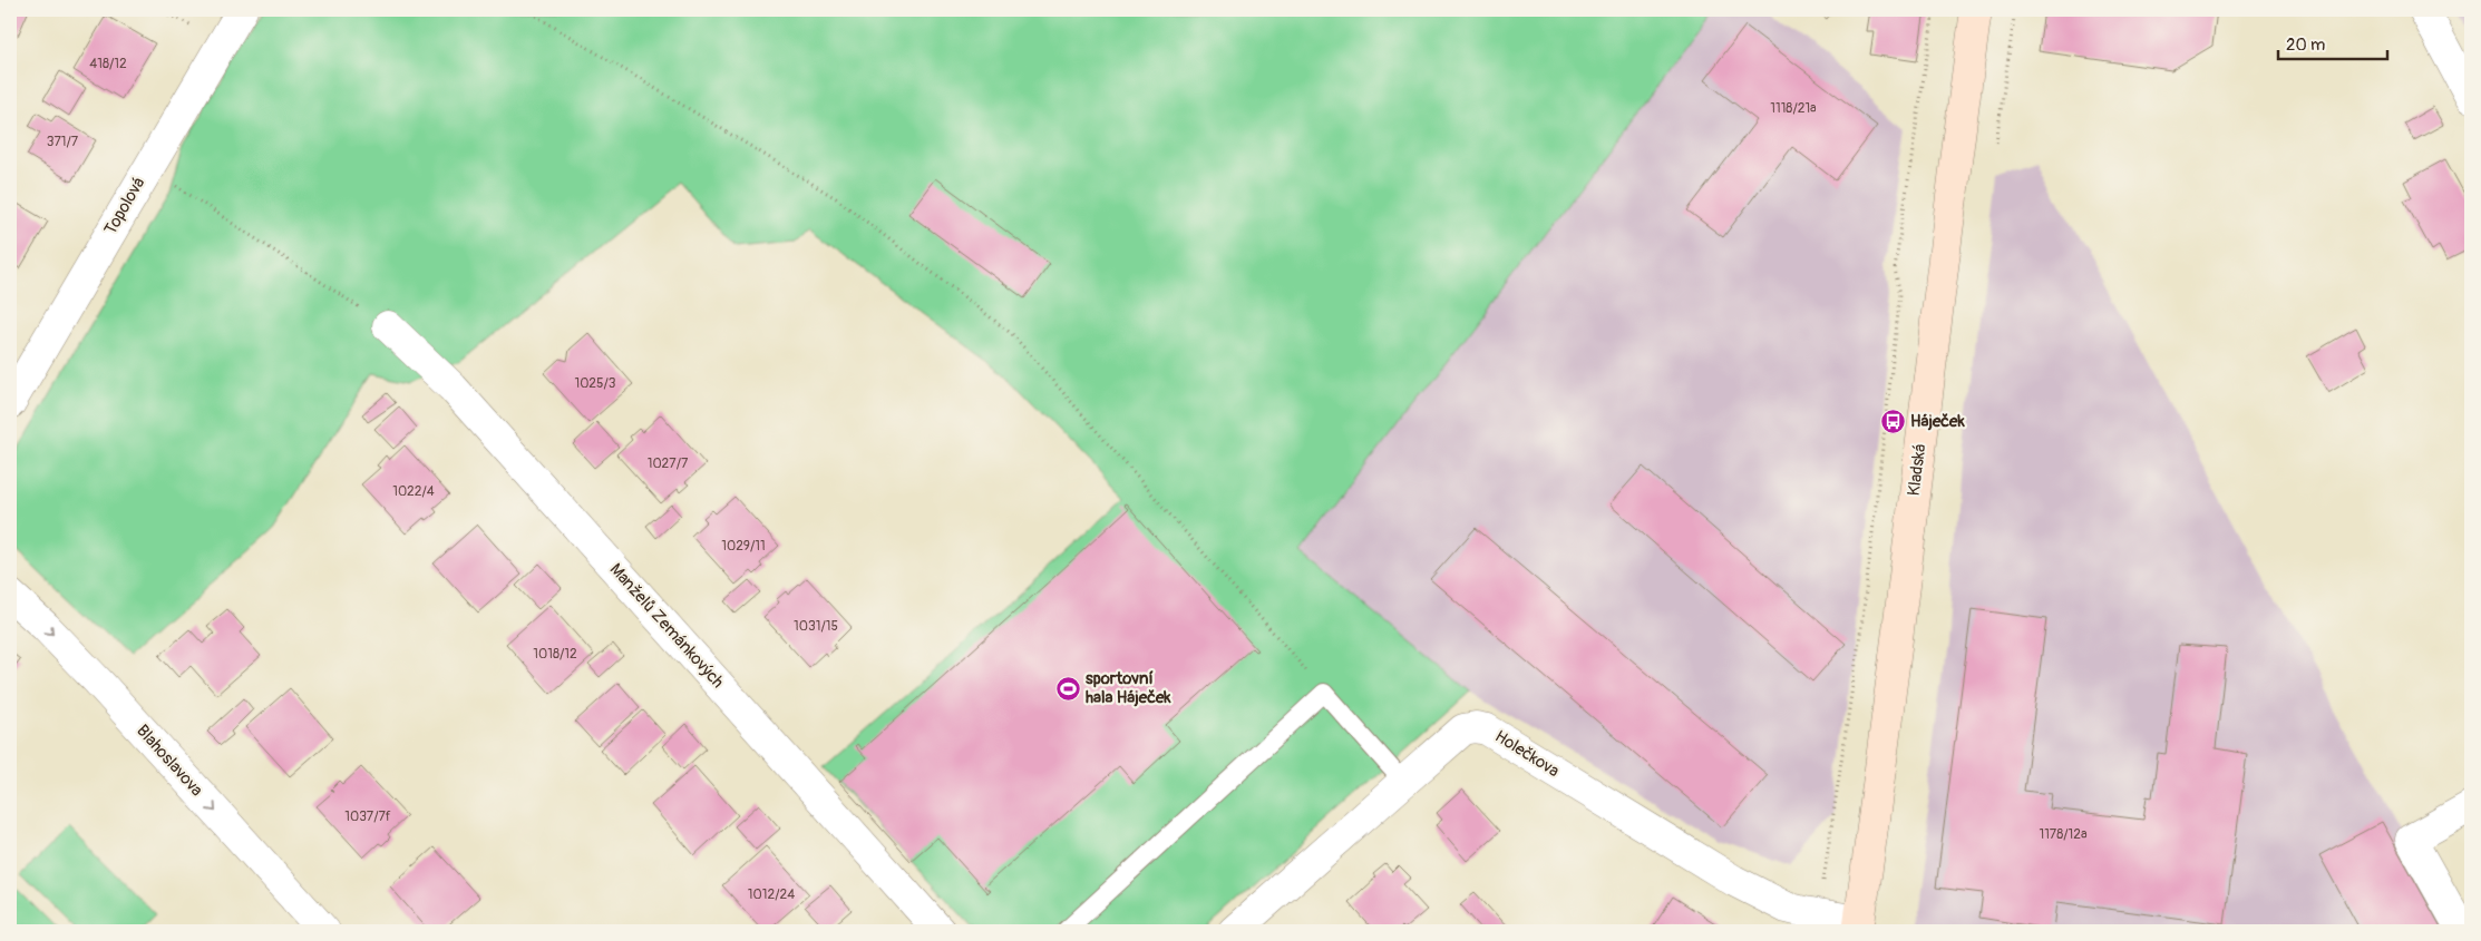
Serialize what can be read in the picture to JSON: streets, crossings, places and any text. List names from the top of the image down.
{
  "streets": {
    "main road": ["Kladská"],
    "street": [
      "Topolová",
      "Manželů Zemánkových",
      "Holečkova",
      "Blahoslavova"
    ]
  },
  "crossings": [
    ["Kladská", "Holečkova"]
  ],
  "one_way": ["Blahoslavova"],
  "places": {
    "bus stop": ["Háječek"],
    "sports": ["sportovní hala Háječek"]
  },
  "house_numbers": [
    "418/12",
    "1118/21a",
    "371/7",
    "1025/3",
    "1027/7",
    "1022/4",
    "1029/11",
    "1031/15",
    "1018/12",
    "1037/7f",
    "1178/12a",
    "1012/24"
  ],
  "scale_bar": "20 m"
}
